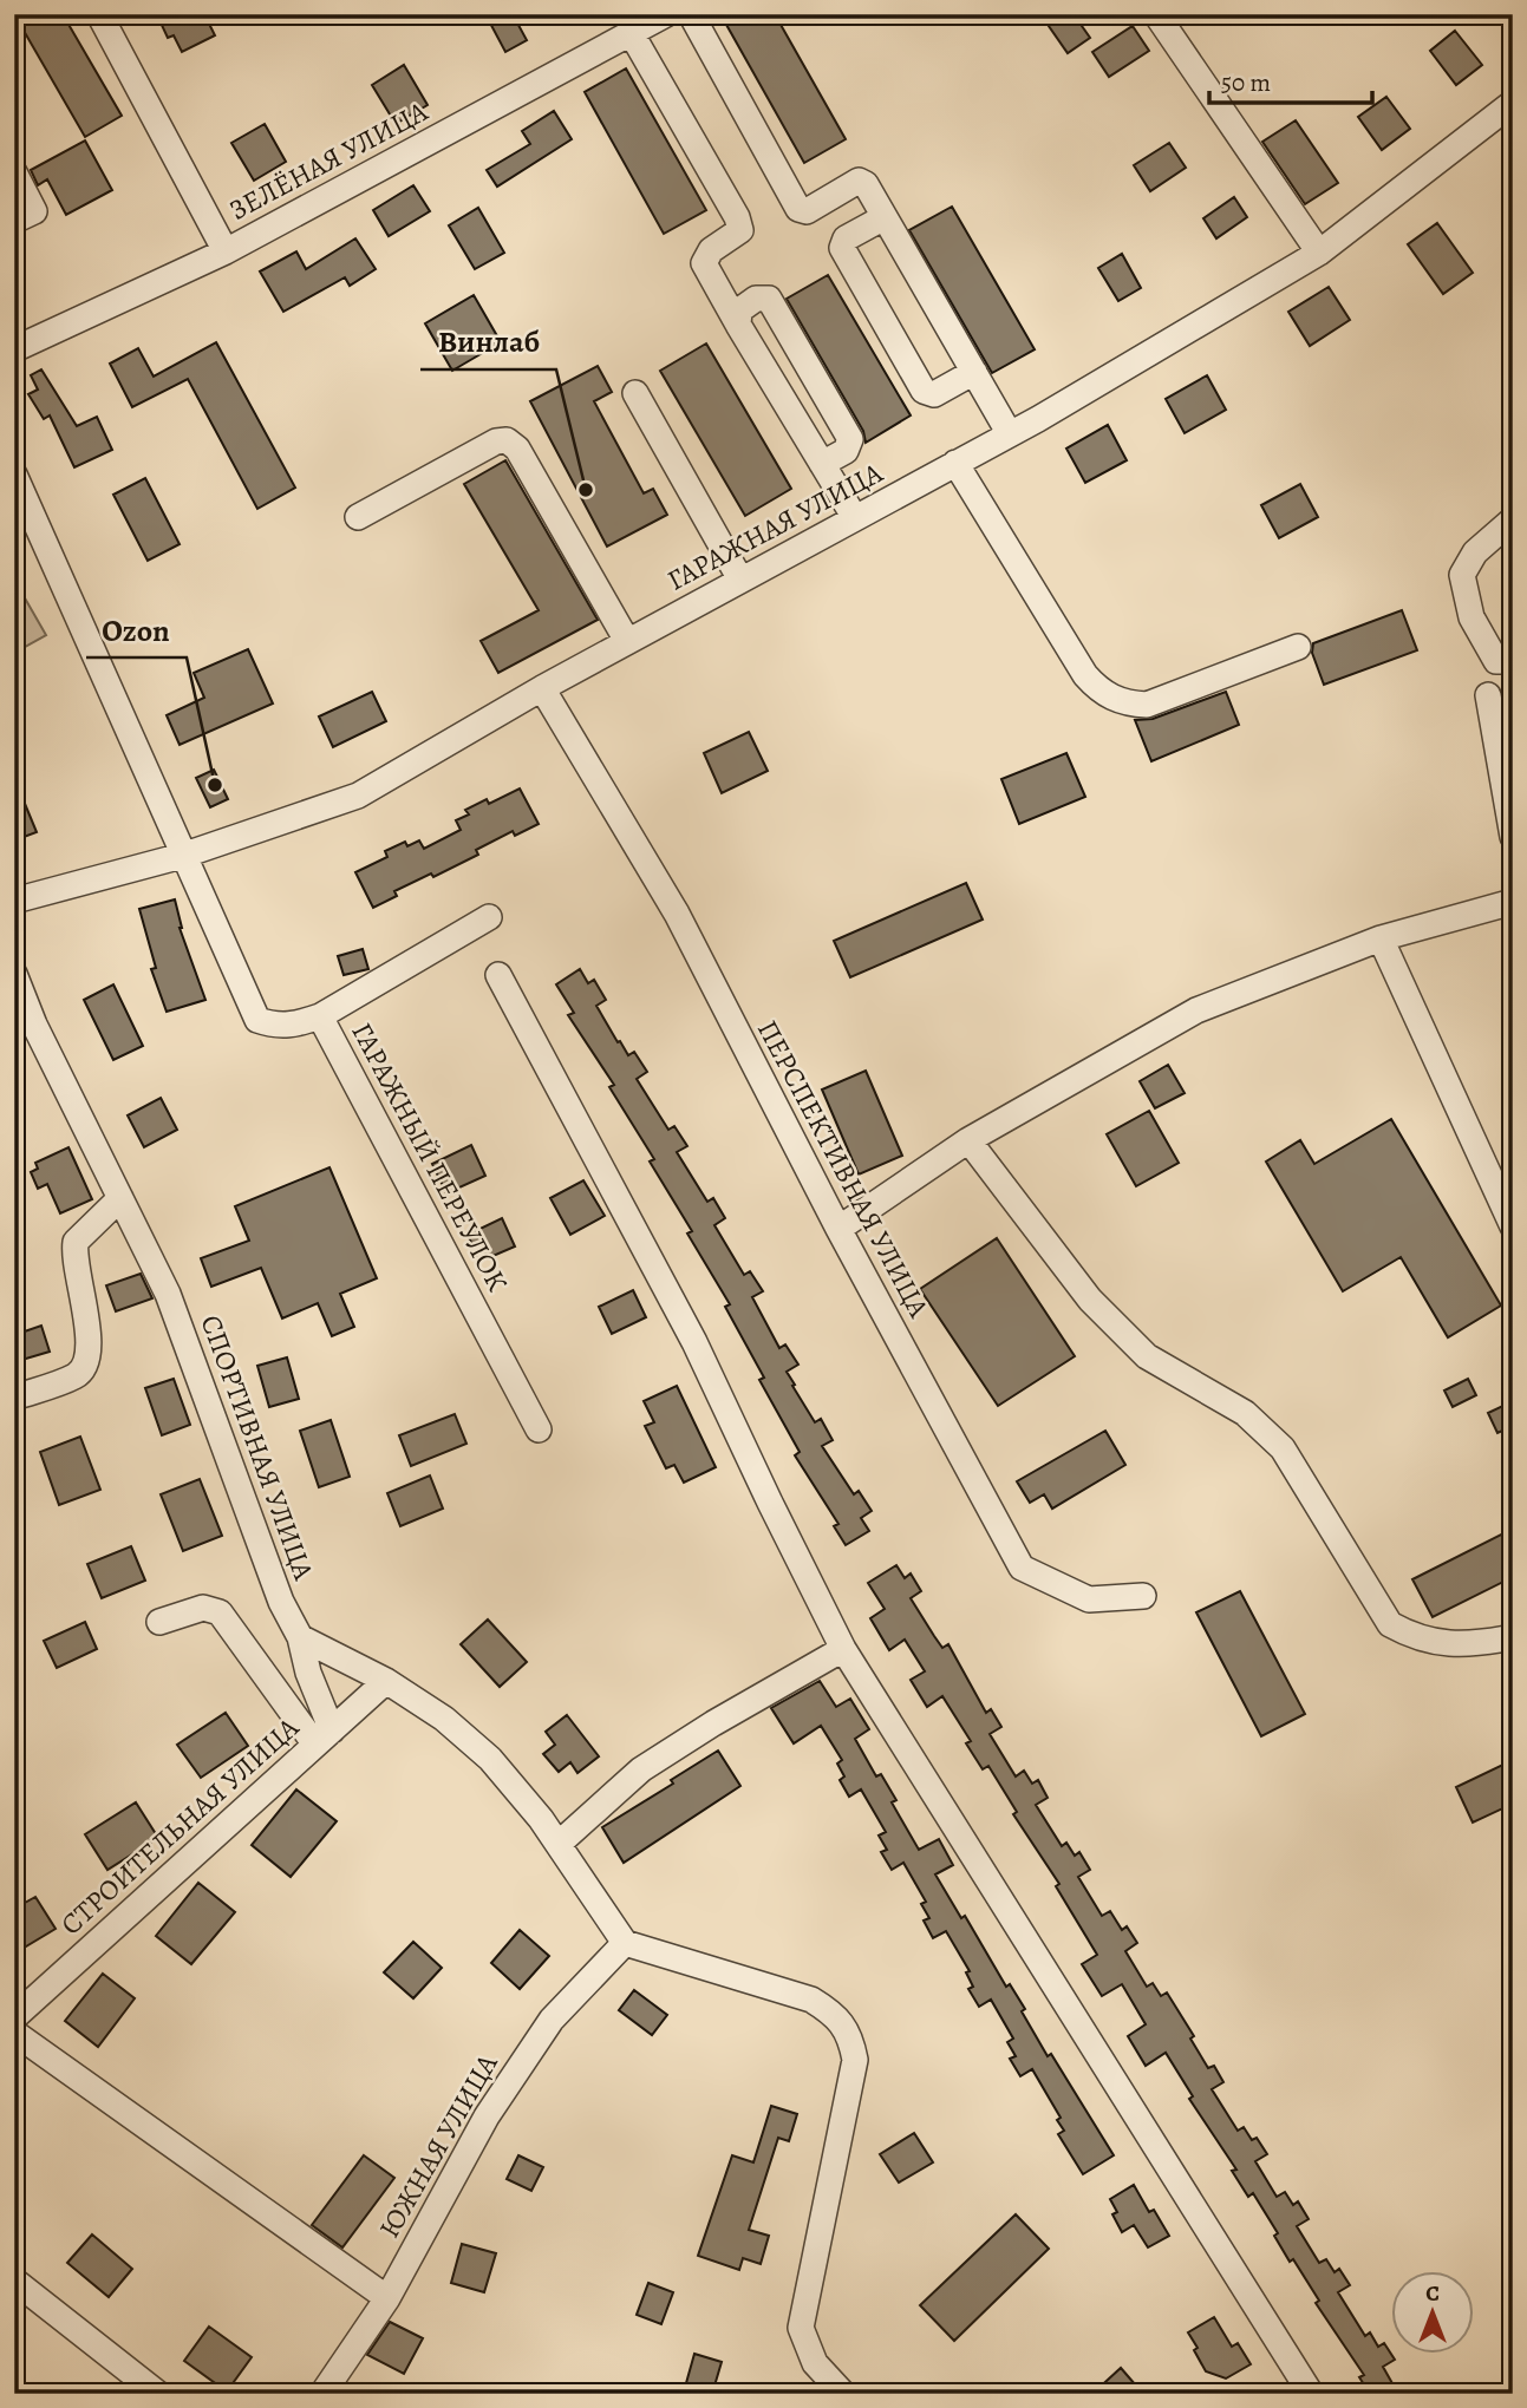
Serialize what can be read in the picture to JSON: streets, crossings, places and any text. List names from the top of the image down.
{
  "streets": {
    "street": [
      "ЗЕЛЁНАЯ УЛИЦА",
      "ГАРАЖНАЯ УЛИЦА",
      "ГАРАЖНЫЙ ПЕРЕУЛОК",
      "ПЕРСПЕКТИВНАЯ УЛИЦА",
      "СПОРТИВНАЯ УЛИЦА",
      "СТРОИТЕЛЬНАЯ УЛИЦА",
      "ЮЖНАЯ УЛИЦА"
    ]
  },
  "crossings": [
    ["ГАРАЖНАЯ УЛИЦА", "ГАРАЖНЫЙ ПЕРЕУЛОК"],
    ["ГАРАЖНАЯ УЛИЦА", "ПЕРСПЕКТИВНАЯ УЛИЦА"],
    ["СПОРТИВНАЯ УЛИЦА", "СТРОИТЕЛЬНАЯ УЛИЦА"]
  ],
  "places": ["Винлаб", "Ozon"],
  "scale_bar": "50 m",
  "north": "top"
}
